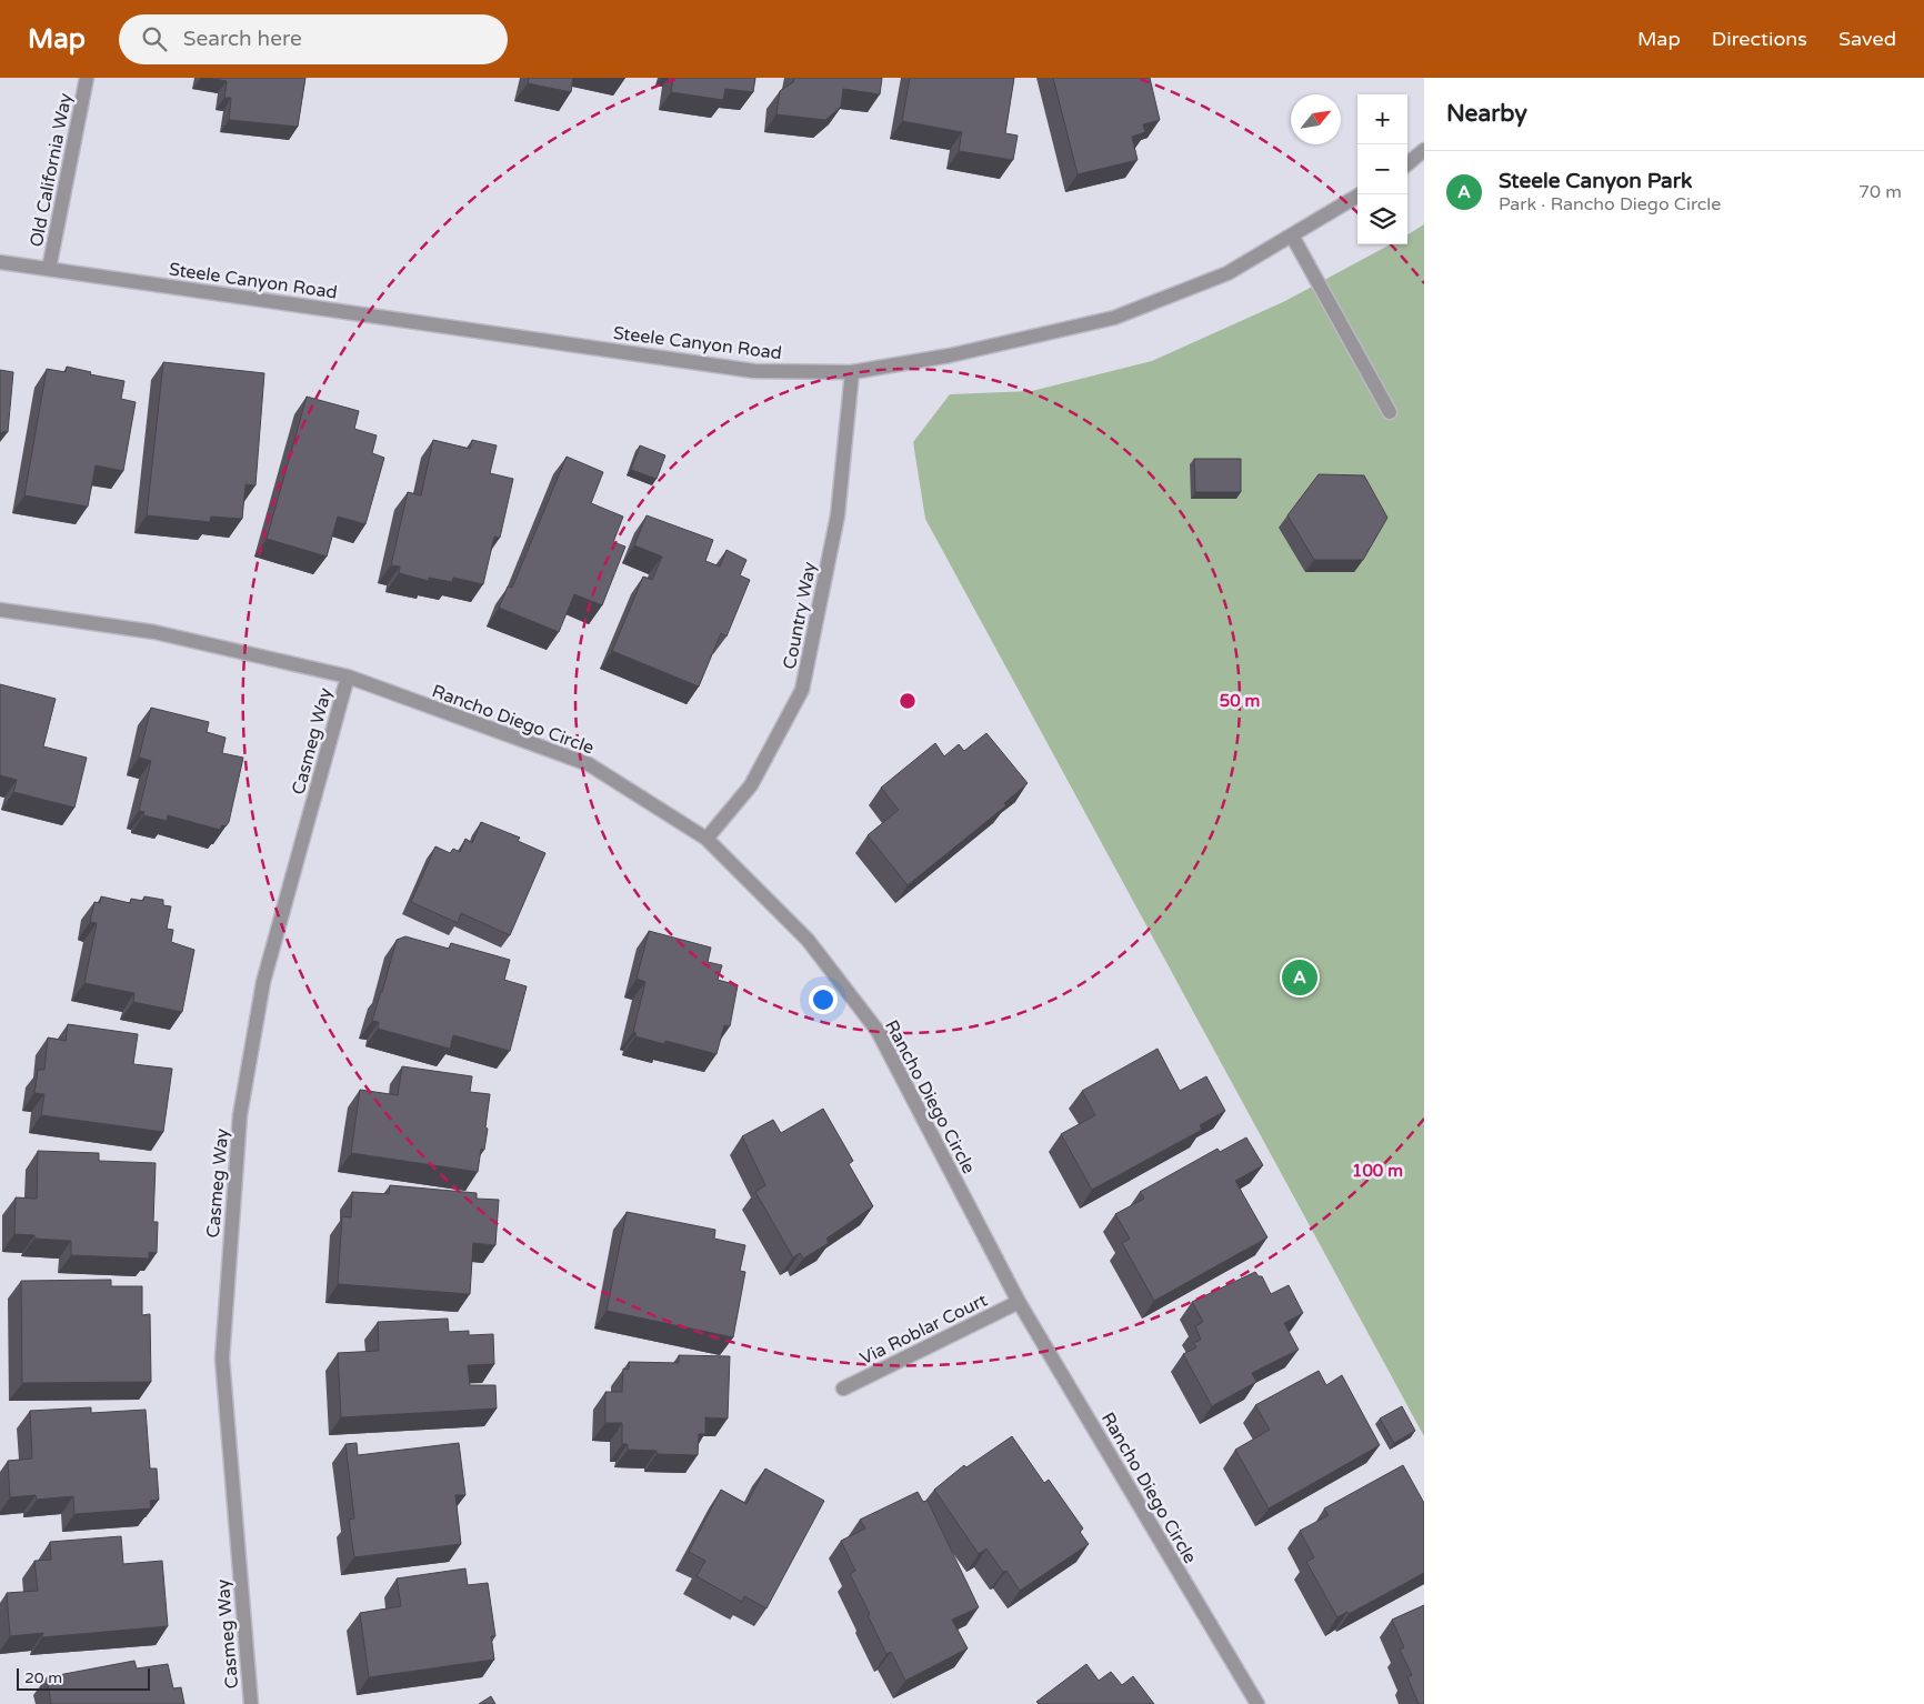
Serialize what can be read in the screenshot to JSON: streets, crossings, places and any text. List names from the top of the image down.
{
  "streets": {
    "street": [
      "Old California Way",
      "Steele Canyon Road",
      "Country Way",
      "Rancho Diego Circle",
      "Casmeg Way",
      "Via Roblar Court"
    ]
  },
  "crossings": [
    ["Old California Way", "Steele Canyon Road"],
    ["Steele Canyon Road", "Country Way"],
    ["Country Way", "Rancho Diego Circle"],
    ["Rancho Diego Circle", "Casmeg Way"],
    ["Rancho Diego Circle", "Via Roblar Court"]
  ],
  "scale_bar": "20 m",
  "north": "top right",
  "page": {
    "header": "Map",
    "search": "Search here",
    "nav": ["Map", "Directions", "Saved"],
    "heading": "Nearby",
    "map_buttons": ["+", "−"],
    "list": [
      {
        "mark": "A",
        "name": "Steele Canyon Park",
        "note": "Park · Rancho Diego Circle",
        "value": "70 m"
      }
    ],
    "pins": "A",
    "scale": "20 m"
  },
  "rings": ["50 m", "100 m"]
}
